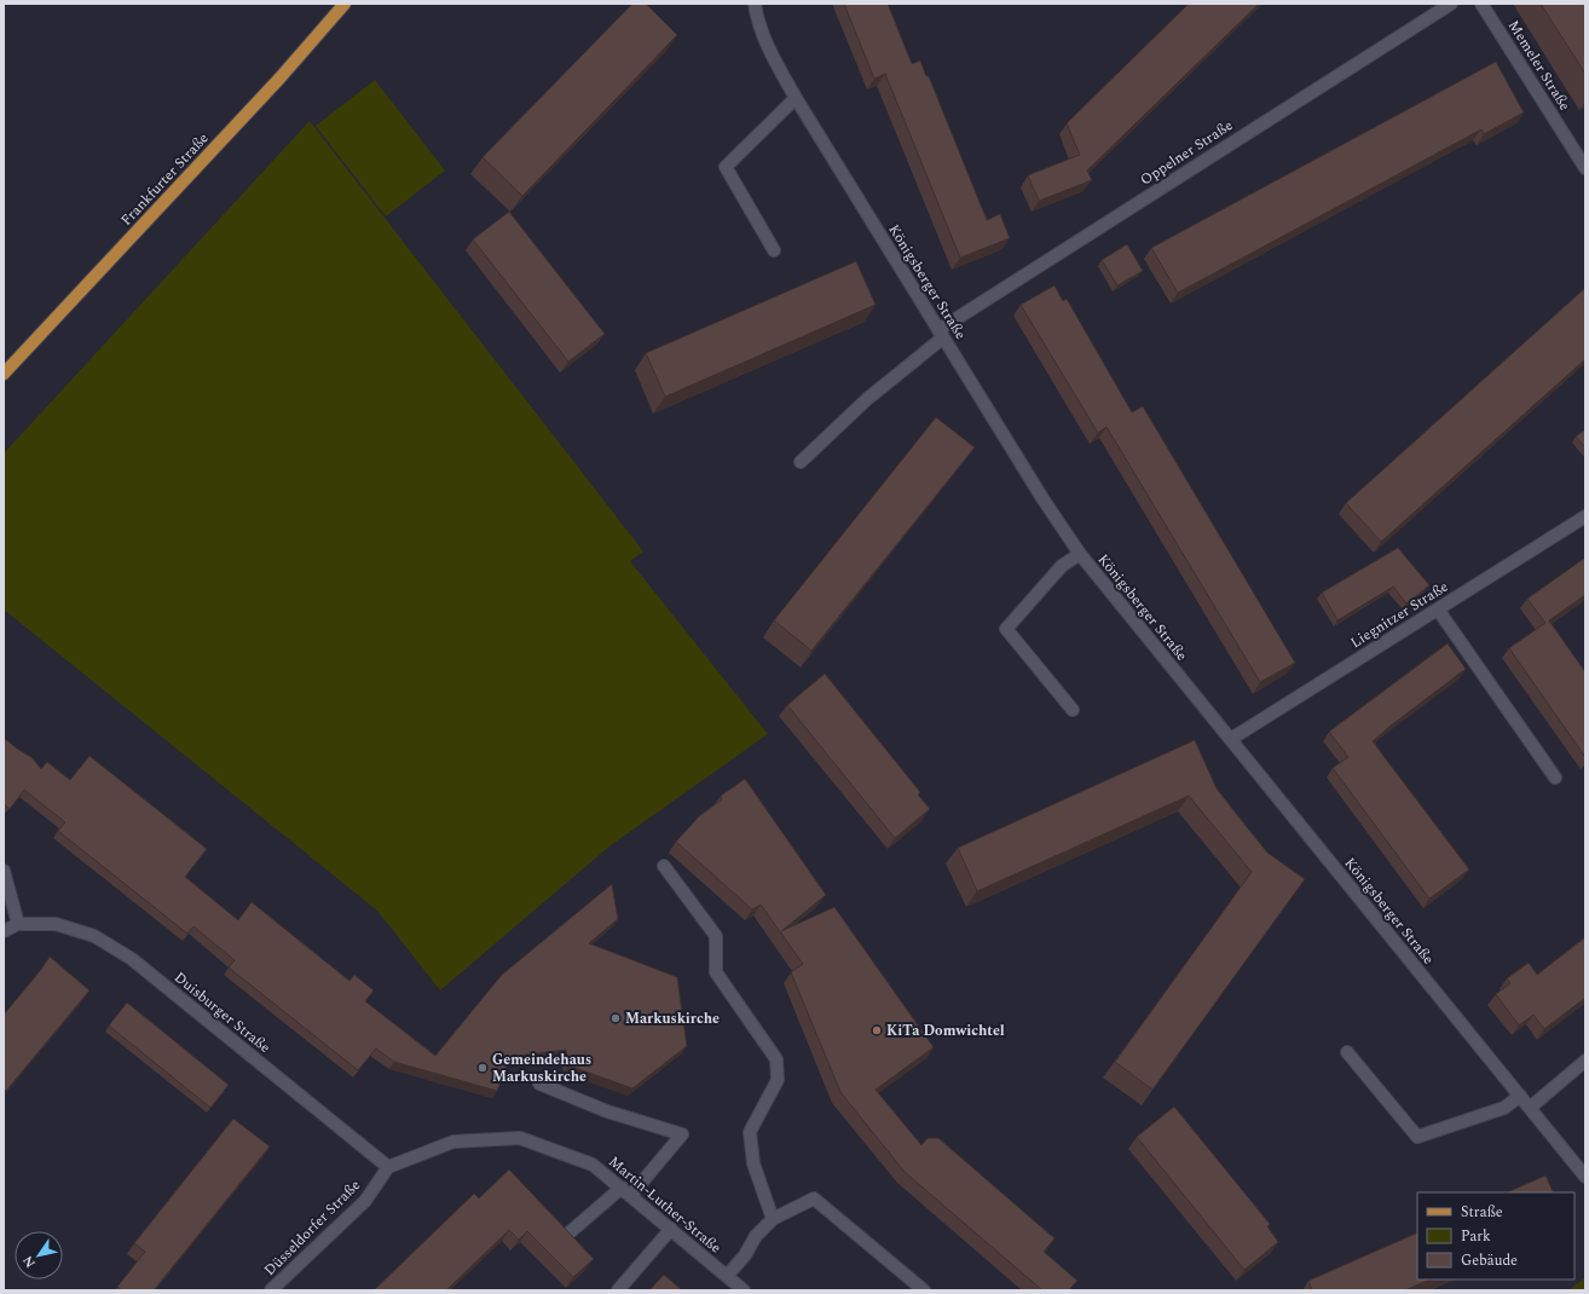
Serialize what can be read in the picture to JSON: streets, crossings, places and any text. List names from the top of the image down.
{
  "streets": {
    "main road": ["Frankfurter Straße"],
    "street": [
      "Memeler Straße",
      "Oppelner Straße",
      "Königsberger Straße",
      "Liegnitzer Straße",
      "Duisburger Straße",
      "Martin-Luther-Straße",
      "Düsseldorfer Straße"
    ]
  },
  "crossings": [
    ["Oppelner Straße", "Königsberger Straße"],
    ["Königsberger Straße", "Liegnitzer Straße"],
    ["Duisburger Straße", "Martin-Luther-Straße"],
    ["Duisburger Straße", "Düsseldorfer Straße"],
    ["Martin-Luther-Straße", "Düsseldorfer Straße"]
  ],
  "places": ["Markuskirche", "KiTa Domwichtel", "Gemeindehaus Markuskirche"],
  "legend": ["Straße", "Park", "Gebäude"],
  "north": "bottom left"
}
